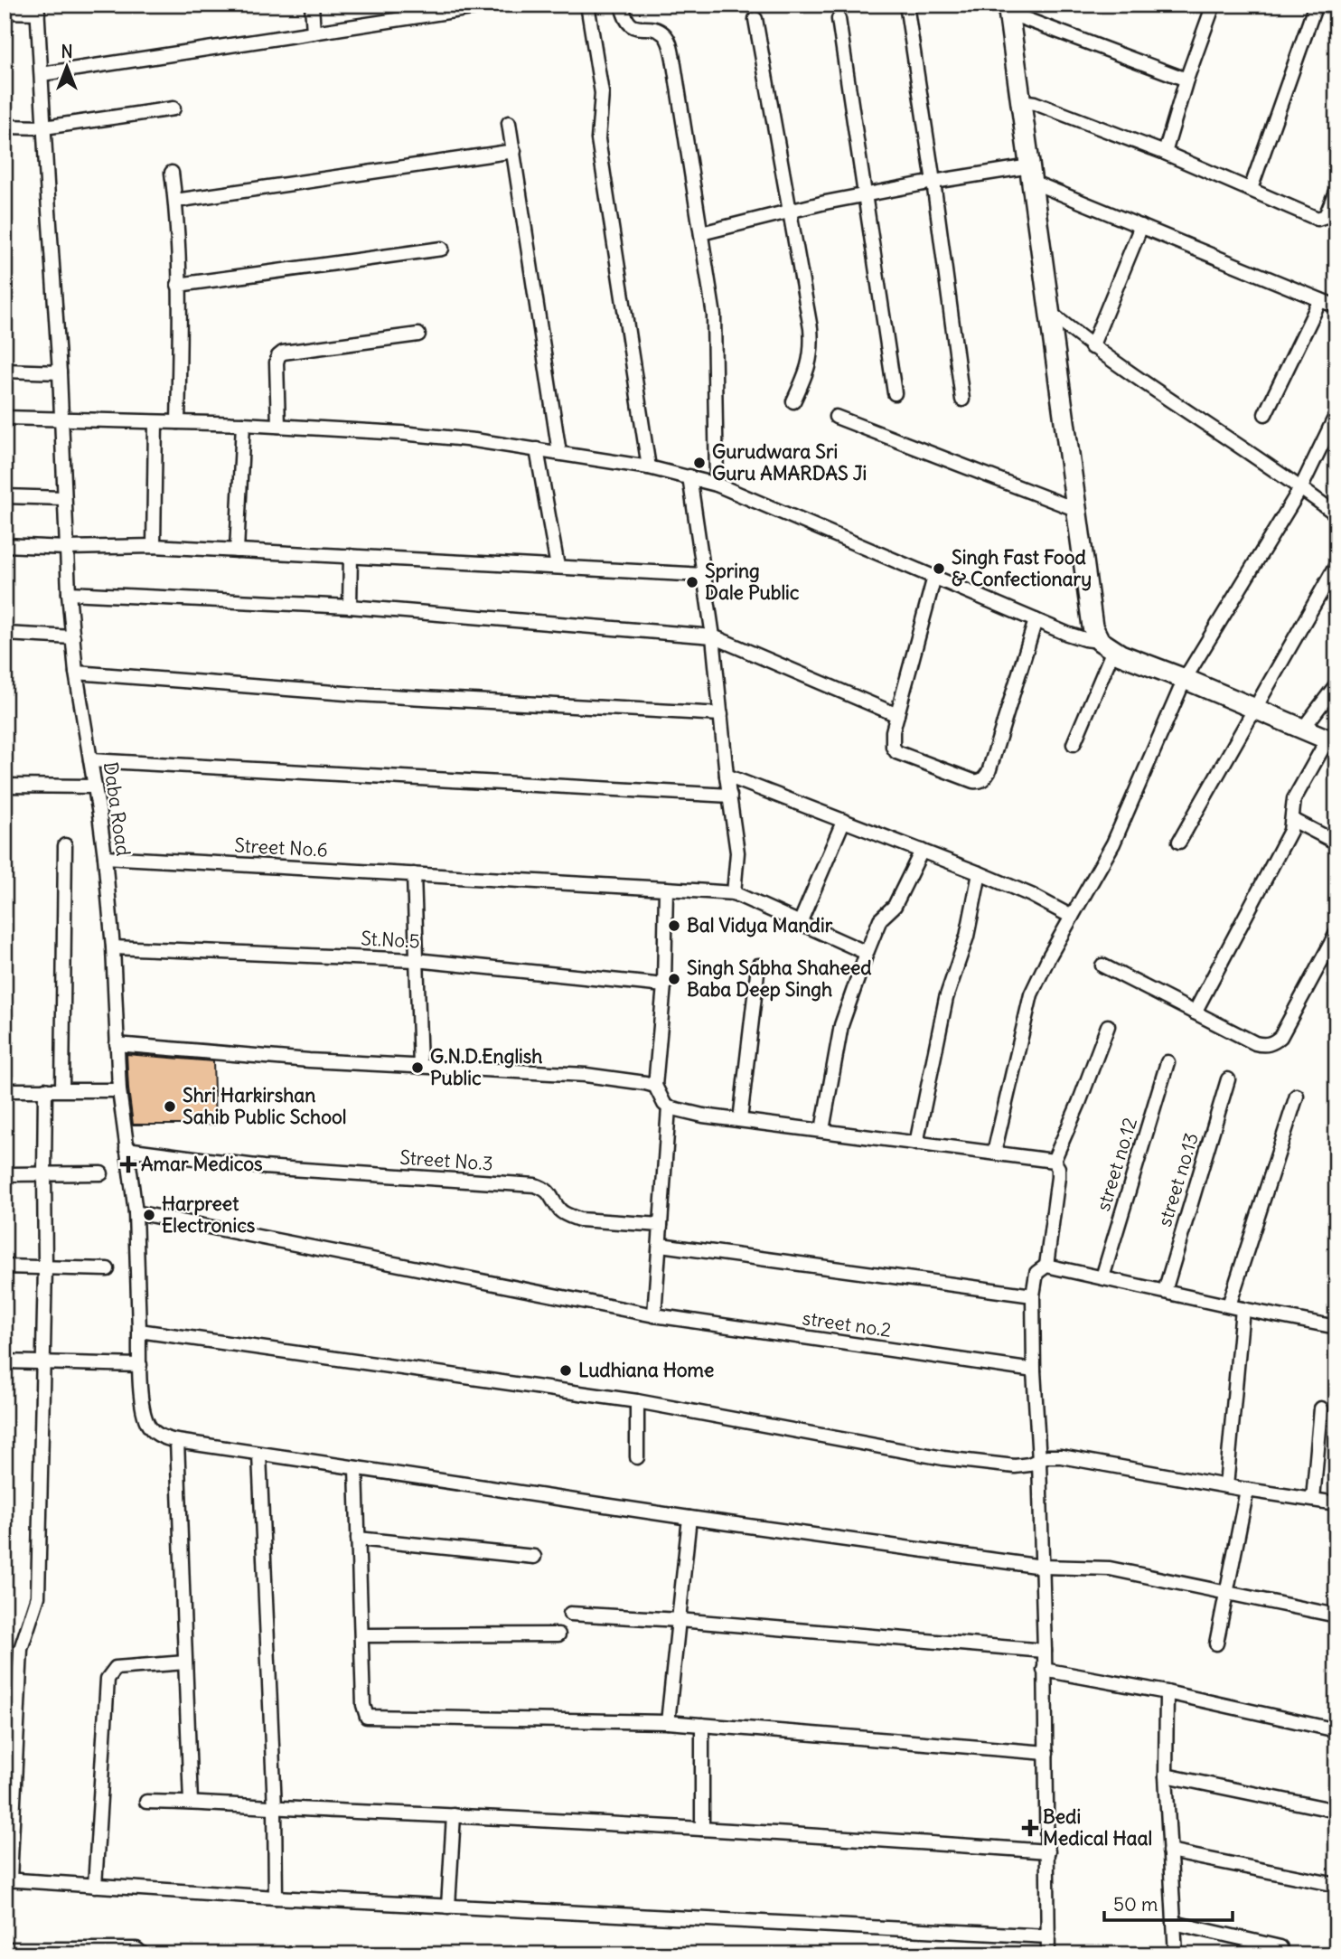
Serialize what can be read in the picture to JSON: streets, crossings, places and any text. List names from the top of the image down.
{
  "streets": {
    "street": [
      "Daba Road",
      "Street No.6",
      "St.No.5",
      "Street No.3",
      "street no.12",
      "street no.13",
      "street no.2"
    ]
  },
  "crossings": [
    ["Daba Road", "Street No.6"],
    ["Daba Road", "St.No.5"],
    ["Daba Road", "Street No.3"],
    ["Daba Road", "street no.2"]
  ],
  "places": {
    "other": [
      "Gurudwara Sri Guru AMARDAS Ji",
      "Singh Fast Food & Confectionary",
      "Spring Dale Public",
      "Bal Vidya Mandir",
      "Singh Sabha Shaheed Baba Deep Singh",
      "G.N.D.English Public",
      "Shri Harkirshan Sahib Public School",
      "Harpreet Electronics",
      "Ludhiana Home"
    ],
    "health": ["Amar Medicos", "Bedi Medical Haal"]
  },
  "scale_bar": "50 m",
  "north": "top"
}
